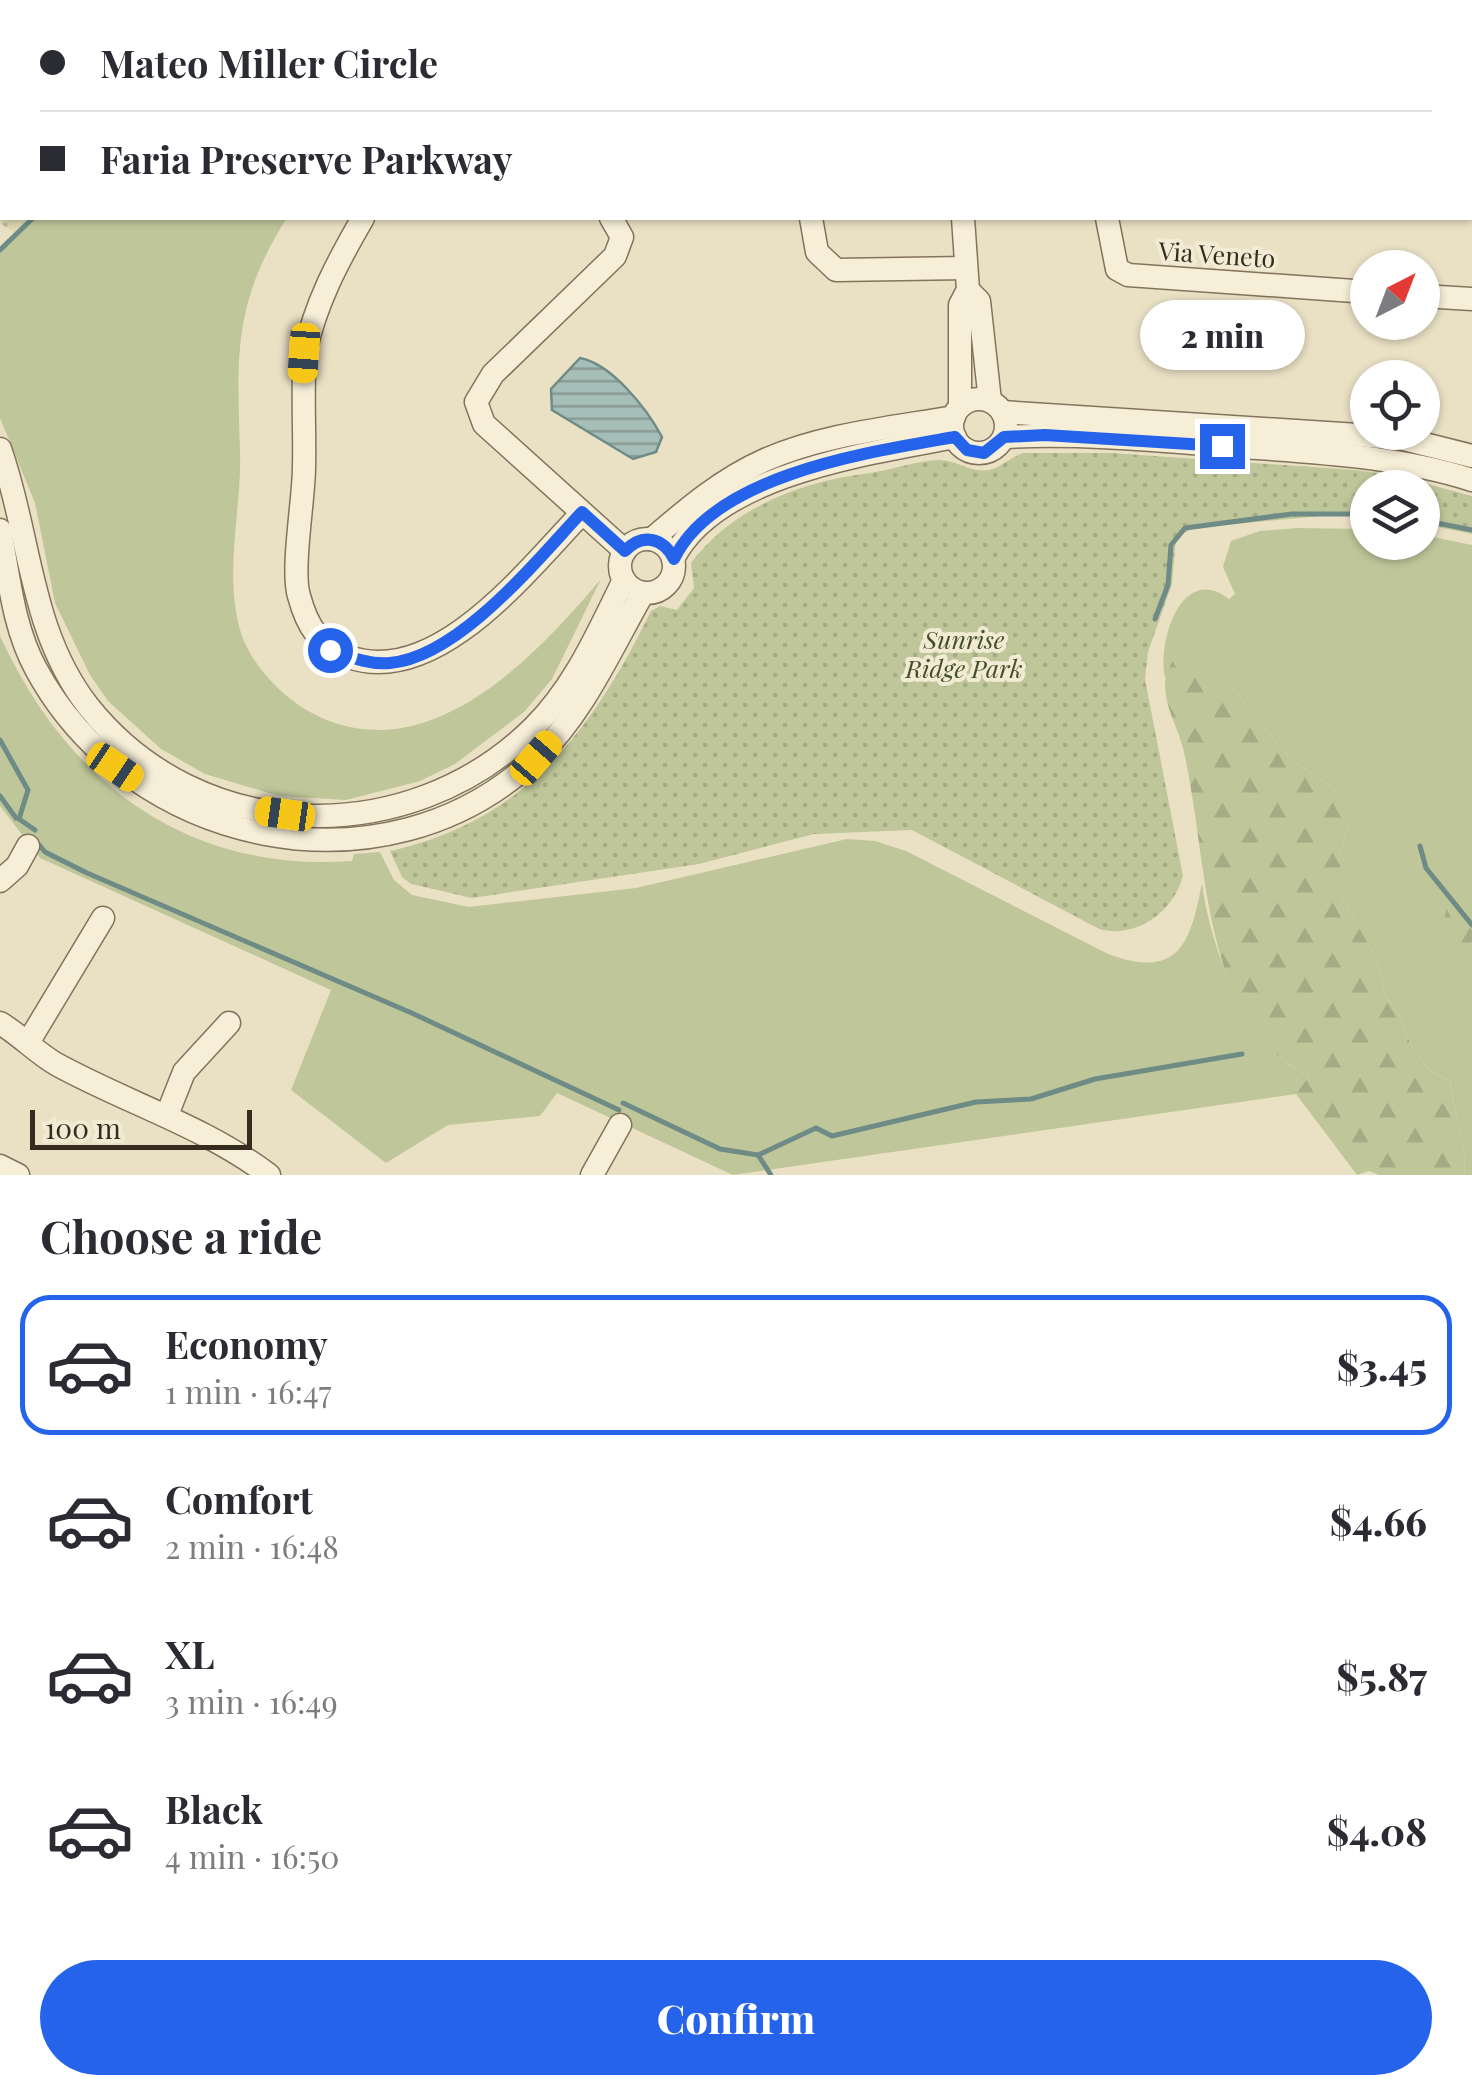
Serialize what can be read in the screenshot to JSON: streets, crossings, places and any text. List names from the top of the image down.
{
  "streets": {
    "street": ["Via Veneto"]
  },
  "parks": ["Sunrise Ridge Park"],
  "scale_bar": "100 m",
  "north": "top right",
  "page": {
    "banner": ["Mateo Miller Circle", "Faria Preserve Parkway"],
    "bubble": "2 min",
    "scale": "100 m",
    "heading": "Choose a ride",
    "list": [
      {
        "name": "Economy",
        "note": "1 min · 16:47",
        "value": "$3.45"
      },
      {
        "name": "Comfort",
        "note": "2 min · 16:48",
        "value": "$4.66"
      },
      {
        "name": "XL",
        "note": "3 min · 16:49",
        "value": "$5.87"
      },
      {
        "name": "Black",
        "note": "4 min · 16:50",
        "value": "$4.08"
      }
    ],
    "buttons": "Confirm"
  }
}
